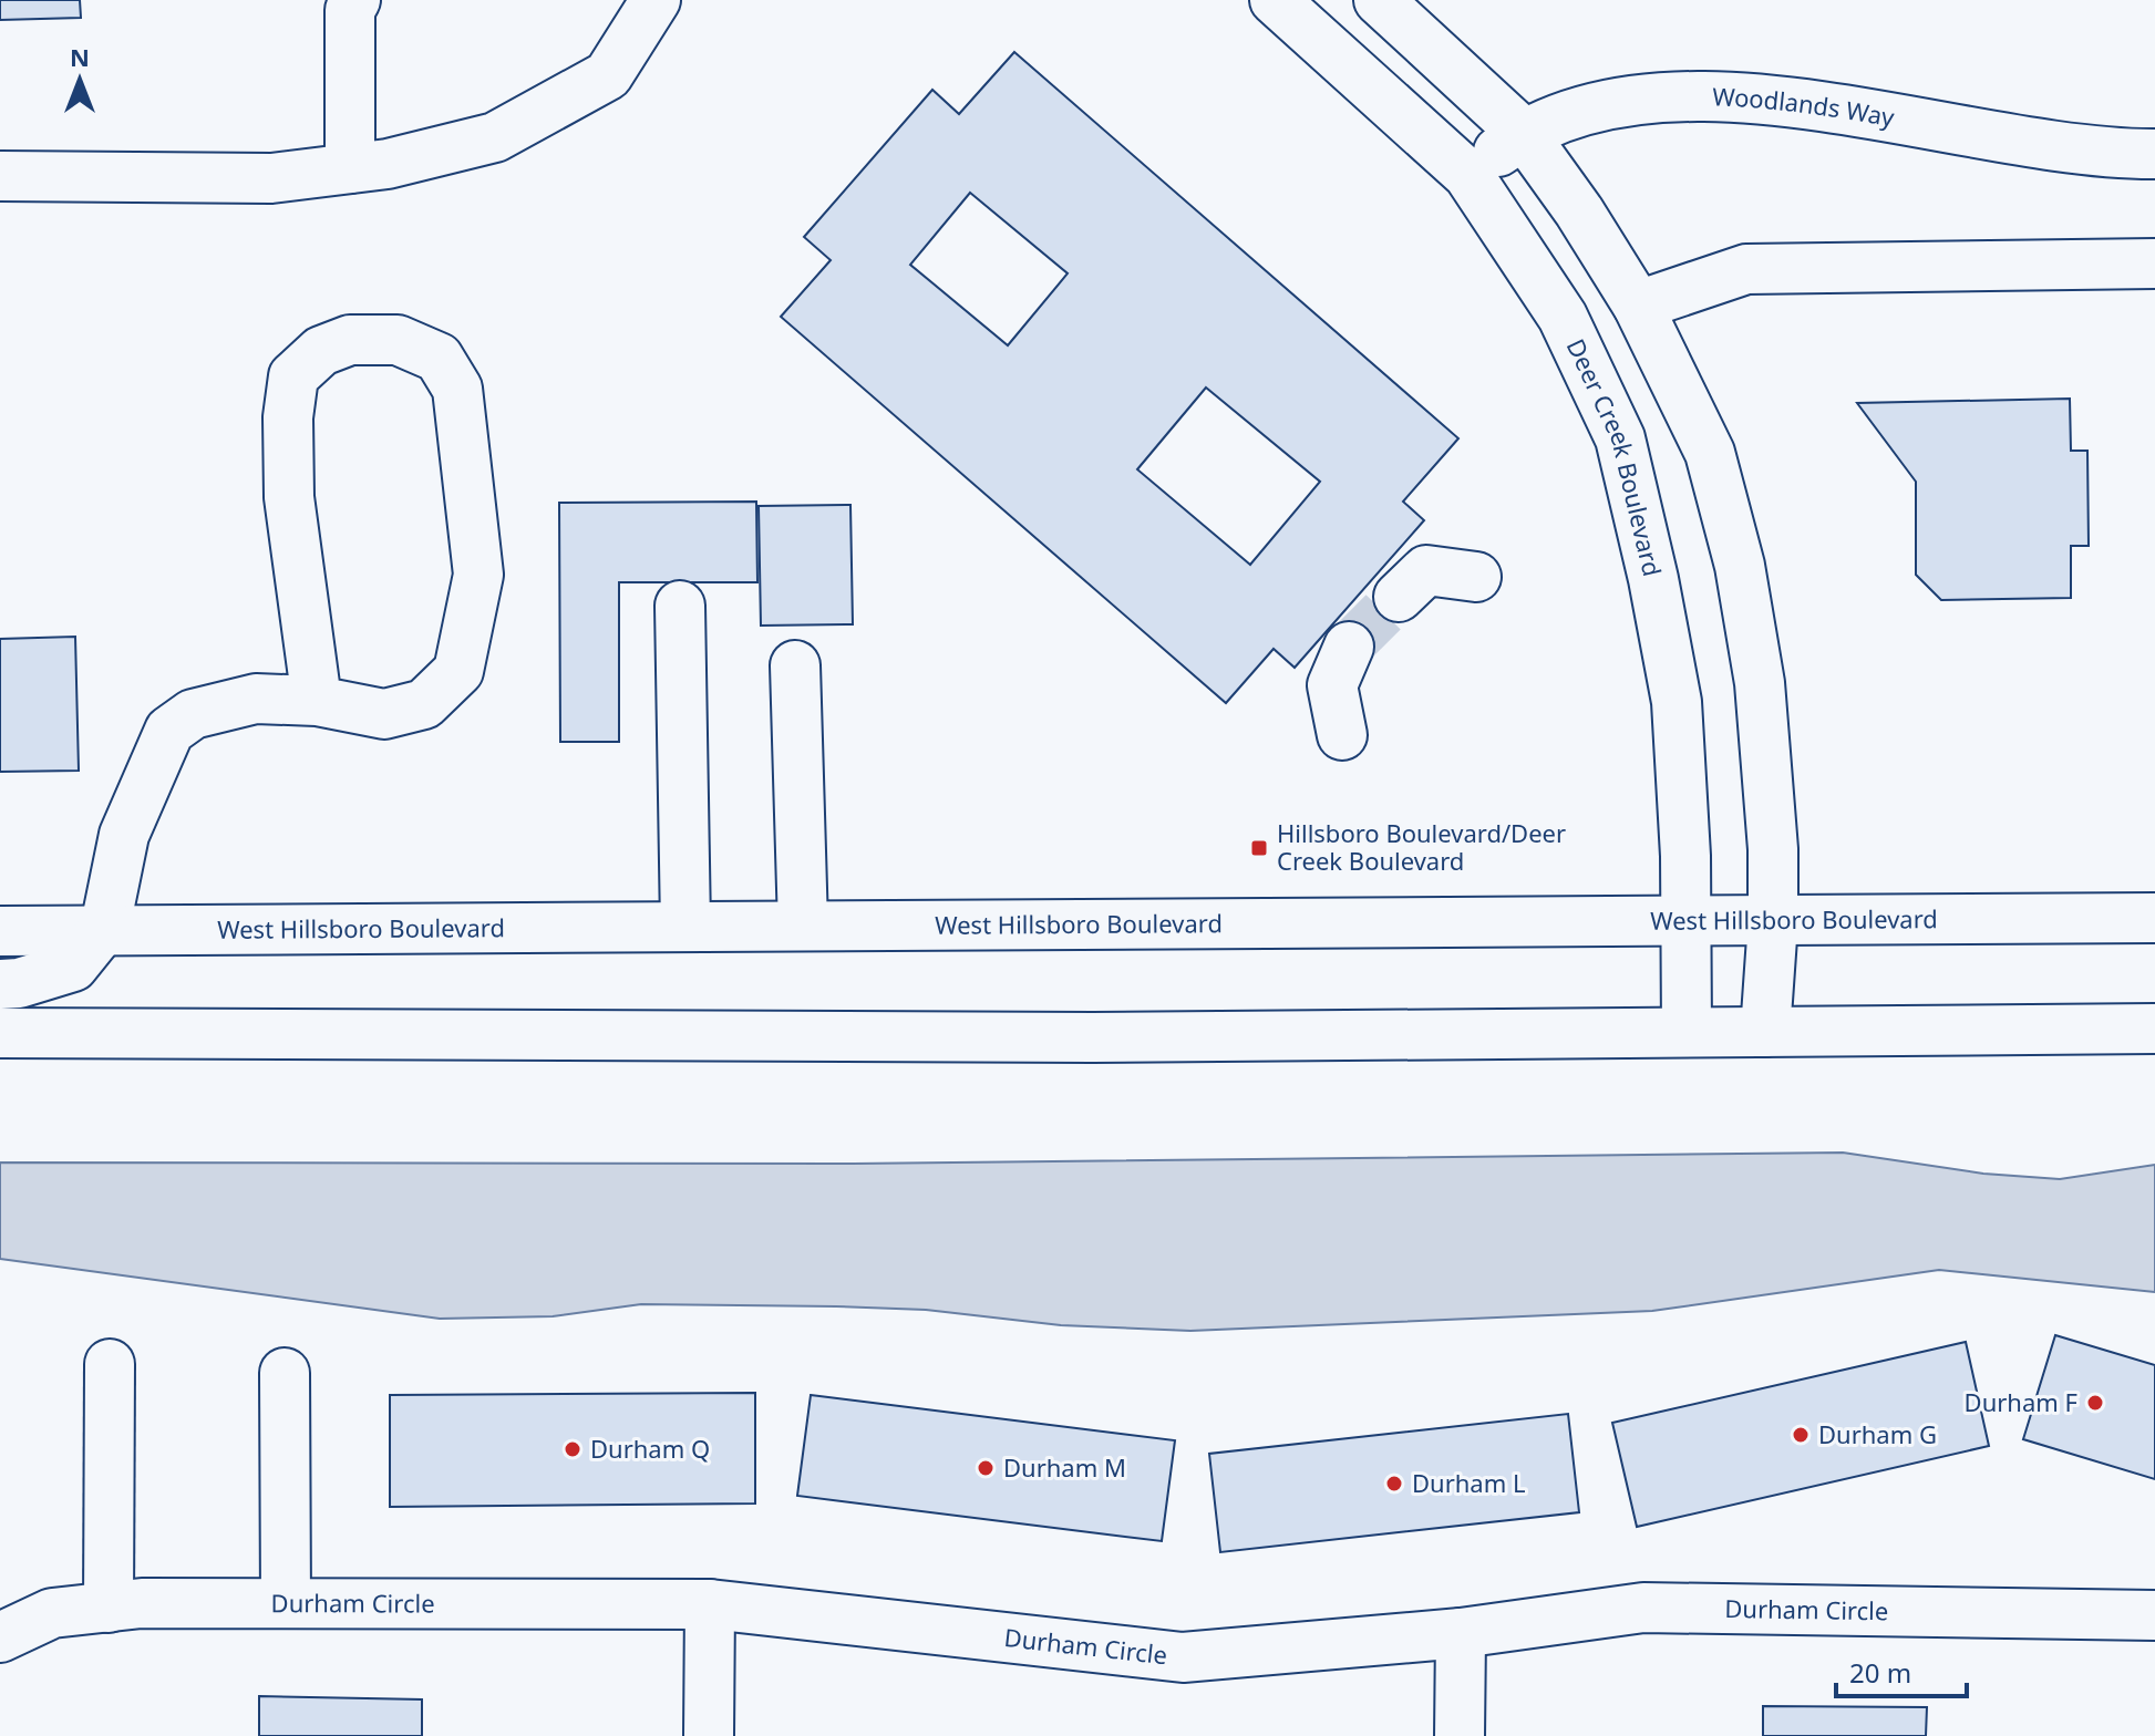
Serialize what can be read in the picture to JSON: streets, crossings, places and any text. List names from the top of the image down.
{
  "streets": {
    "main road": [
      "Woodlands Way",
      "Deer Creek Boulevard",
      "West Hillsboro Boulevard",
      "Durham Circle"
    ]
  },
  "crossings": [
    ["Woodlands Way", "Deer Creek Boulevard"],
    ["Deer Creek Boulevard", "West Hillsboro Boulevard"]
  ],
  "places": {
    "transit": ["Hillsboro Boulevard/Deer Creek Boulevard"],
    "other": [
      "Durham F",
      "Durham G",
      "Durham Q",
      "Durham M",
      "Durham L"
    ]
  },
  "scale_bar": "20 m",
  "north": "top"
}
